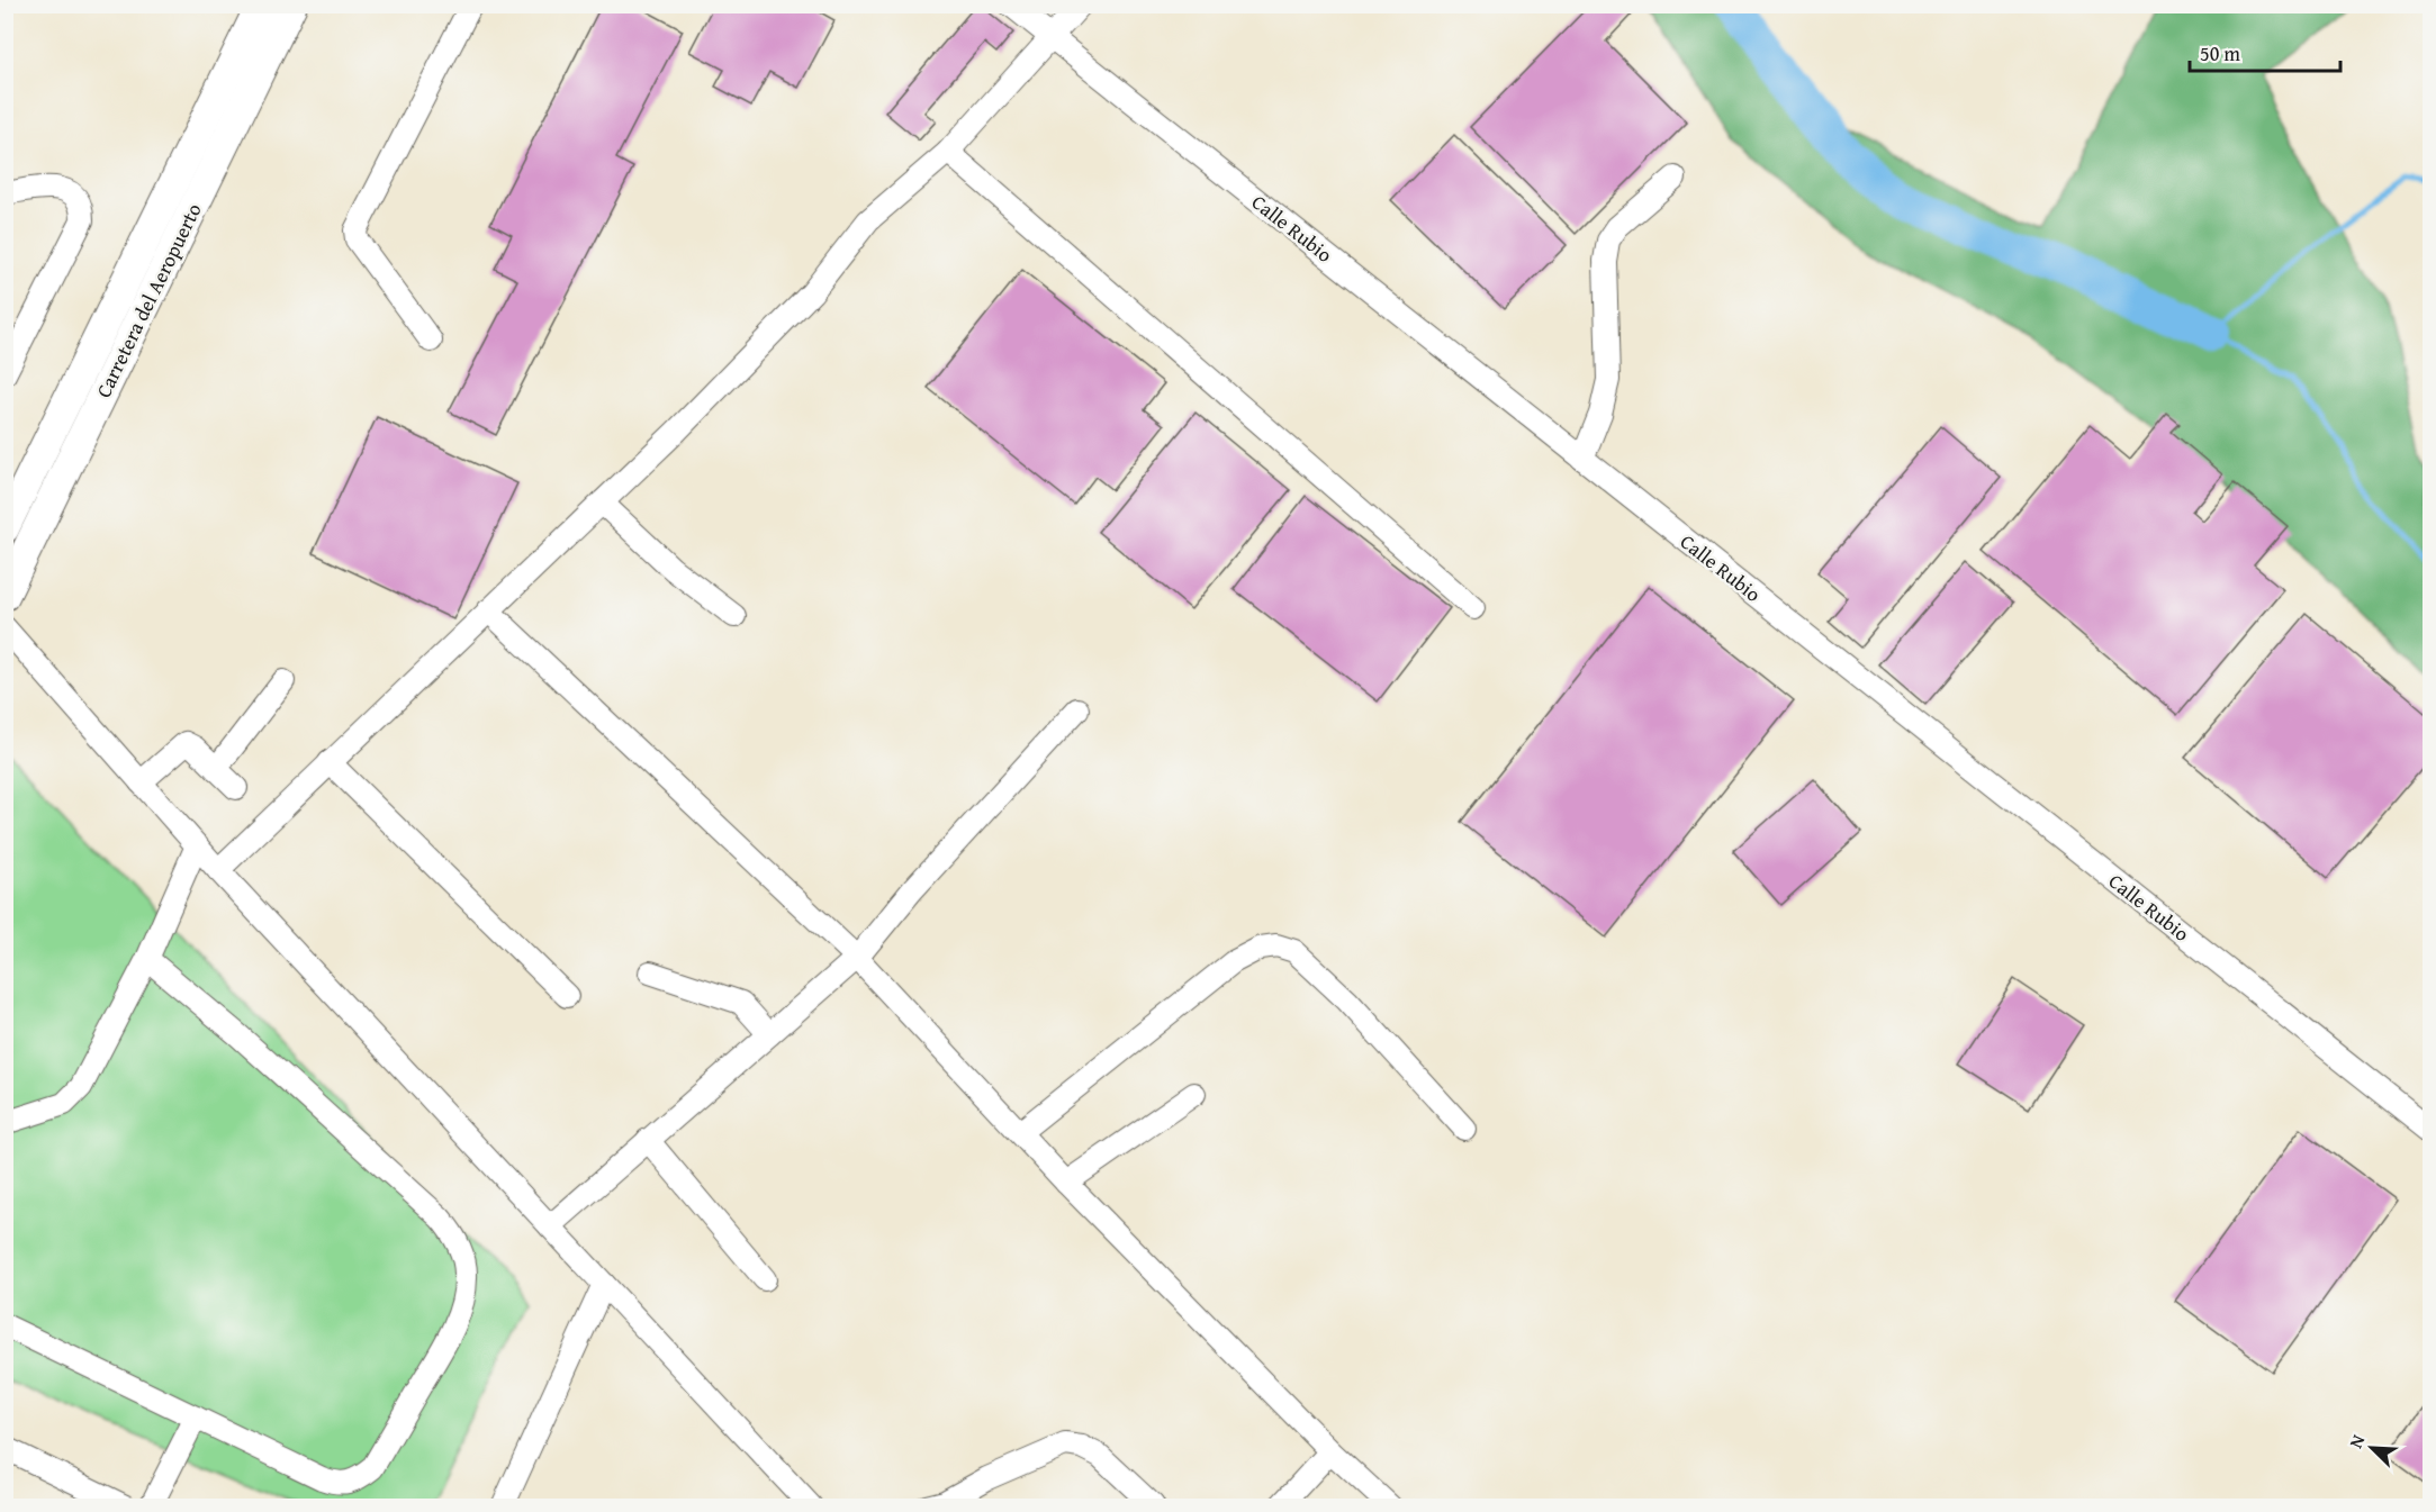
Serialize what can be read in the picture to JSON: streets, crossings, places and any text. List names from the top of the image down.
{
  "streets": {
    "main road": ["Carretera del Aeropuerto"],
    "street": ["Calle Rubio"]
  },
  "scale_bar": "50 m",
  "north": "top left"
}
